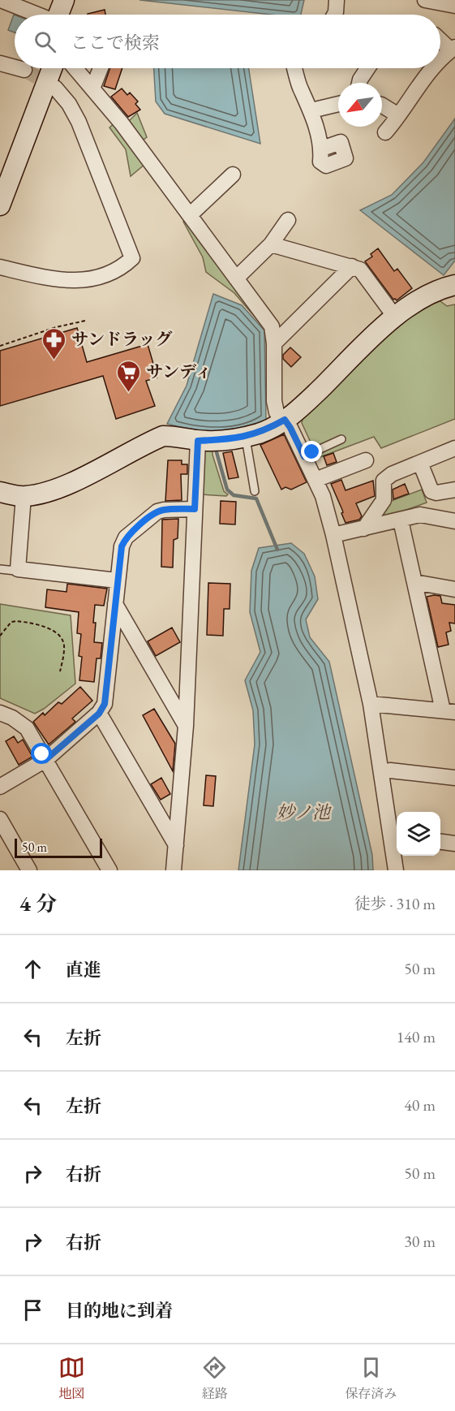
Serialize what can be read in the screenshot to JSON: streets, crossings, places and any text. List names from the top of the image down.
{
  "water": ["妙ノ池"],
  "places": {
    "pharmacy": ["サンドラッグ"],
    "supermarket": ["サンディ"]
  },
  "scale_bar": "50 m",
  "north": "bottom left",
  "page": {
    "search": "ここで検索",
    "scale": "50 m",
    "heading": ["4 分", "徒歩 · 310 m"],
    "list": [
      ["直進", "50 m"],
      ["左折", "140 m"],
      ["左折", "40 m"],
      ["右折", "50 m"],
      ["右折", "30 m"],
      "目的地に到着"
    ],
    "nav": ["地図", "経路", "保存済み"]
  }
}
